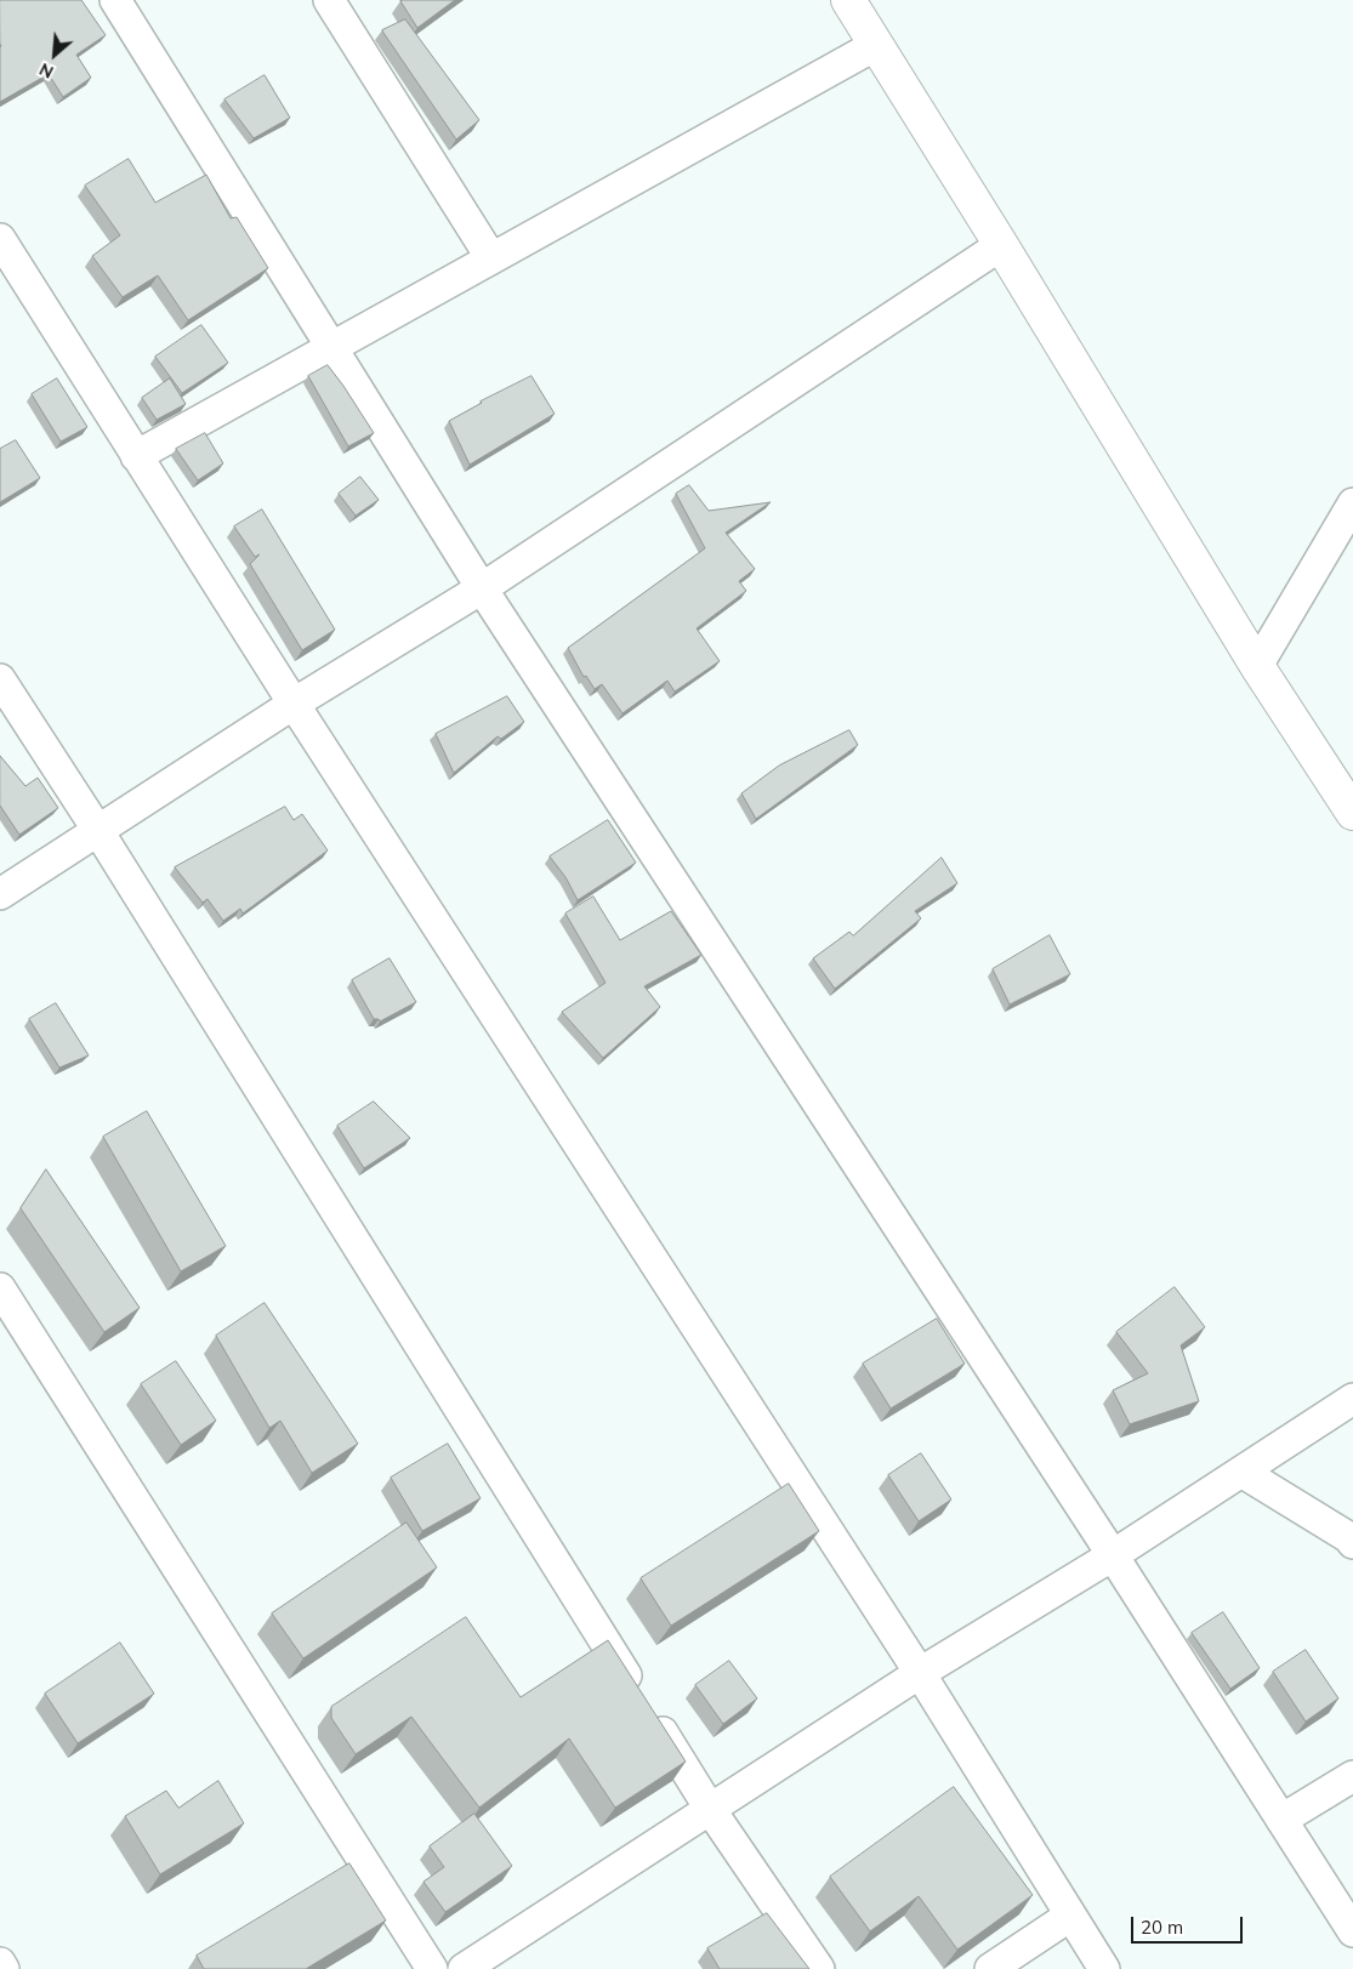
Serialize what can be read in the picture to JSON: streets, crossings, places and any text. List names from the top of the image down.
{
  "scale_bar": "20 m",
  "north": "bottom left"
}
